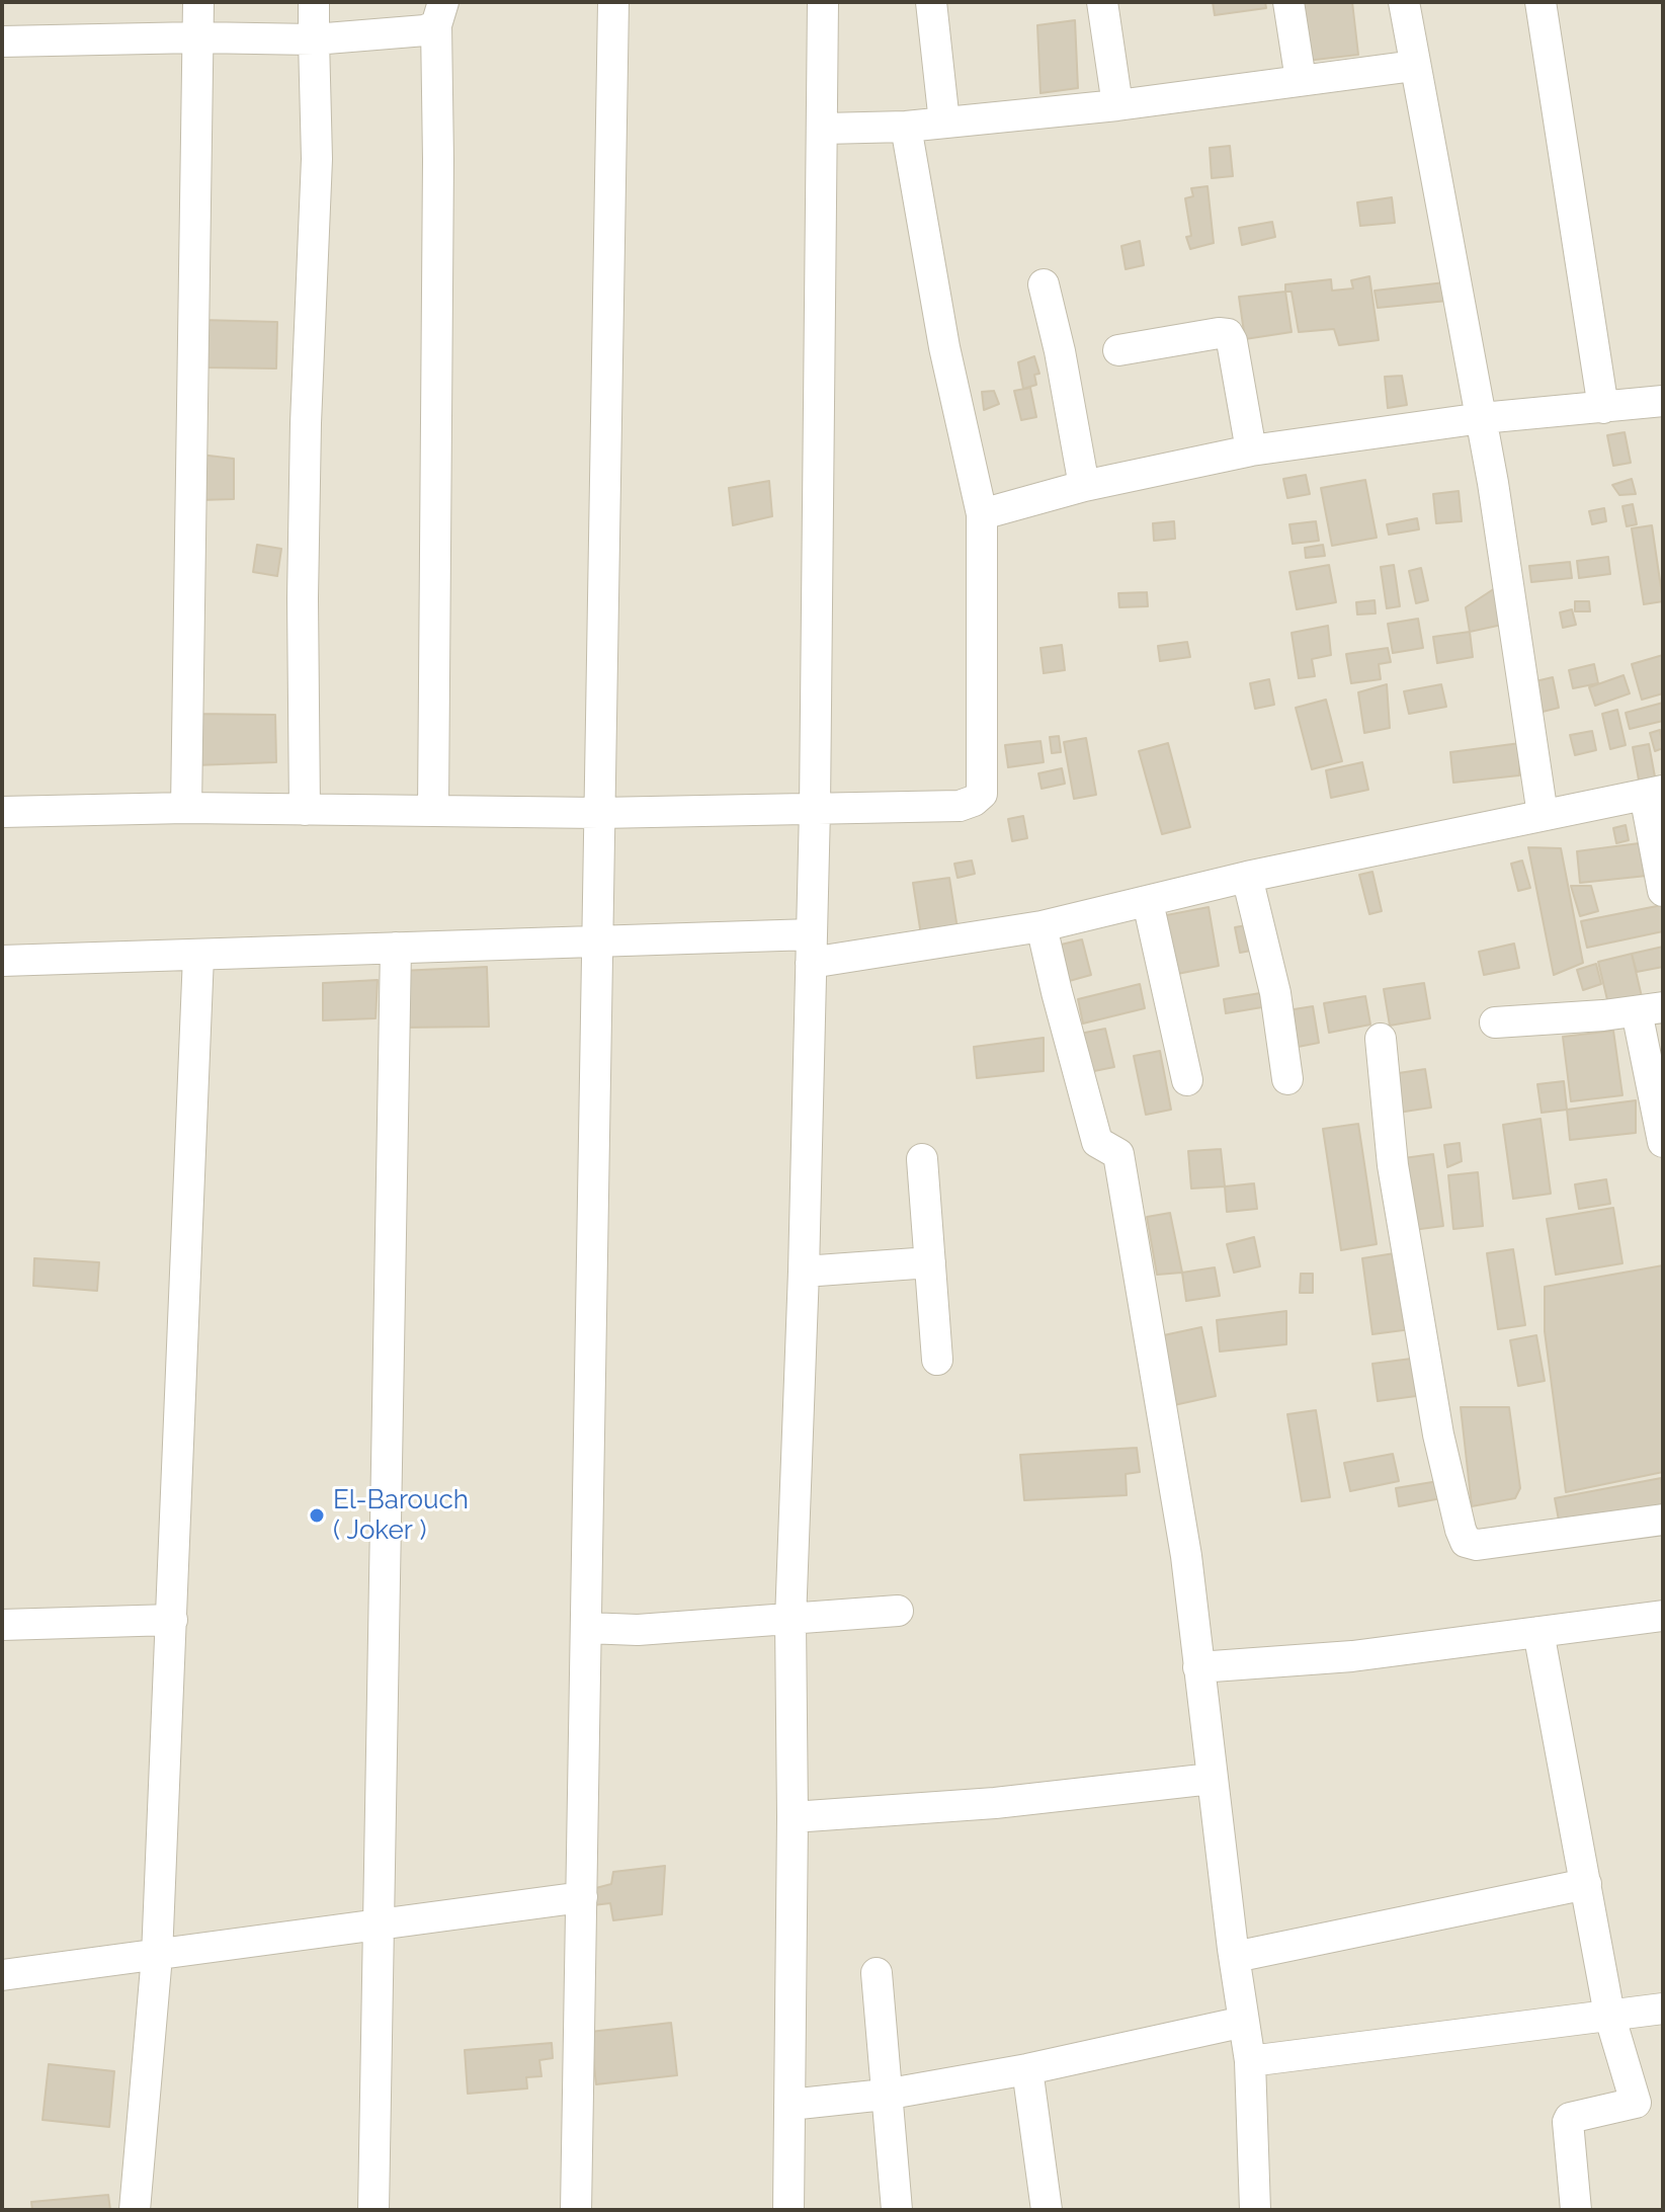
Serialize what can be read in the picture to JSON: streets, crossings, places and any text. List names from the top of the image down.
{
  "places": ["El-Barouch ( Joker )"]
}
